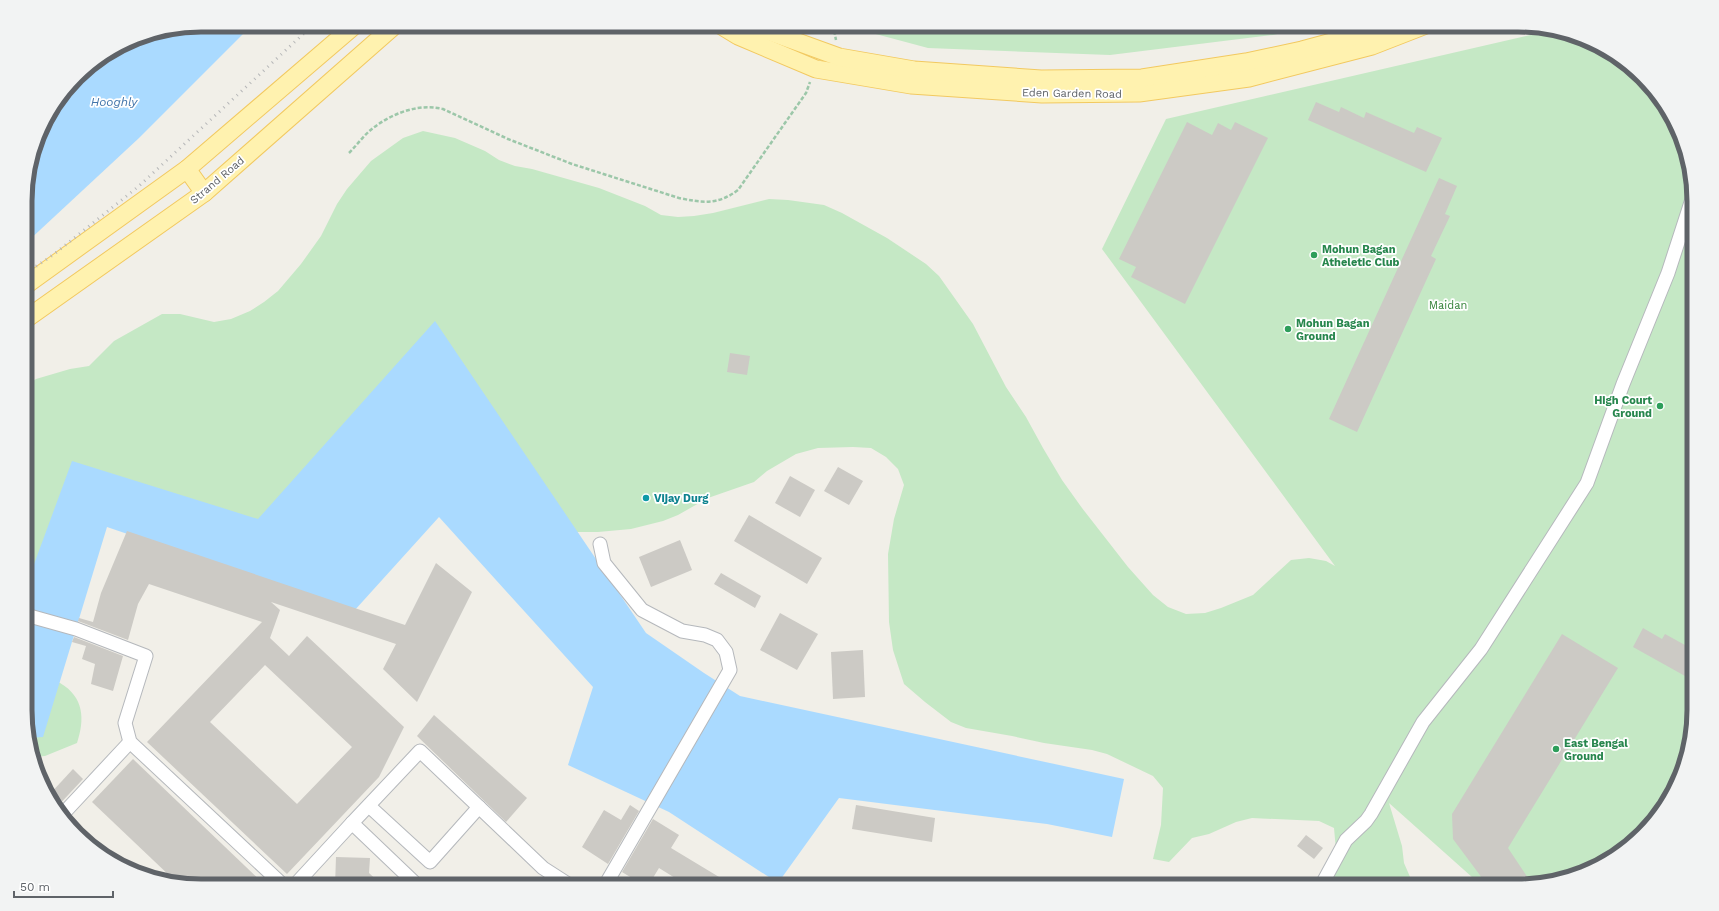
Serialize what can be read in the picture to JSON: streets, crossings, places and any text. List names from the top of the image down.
{
  "streets": {
    "main road": ["Eden Garden Road", "Strand Road"]
  },
  "water": ["Hooghly"],
  "parks": ["Maidan"],
  "places": [
    "Mohun Bagan Atheletic Club",
    "Mohun Bagan Ground",
    "High Court Ground",
    "Vijay Durg",
    "East Bengal Ground"
  ],
  "scale_bar": "50 m"
}
